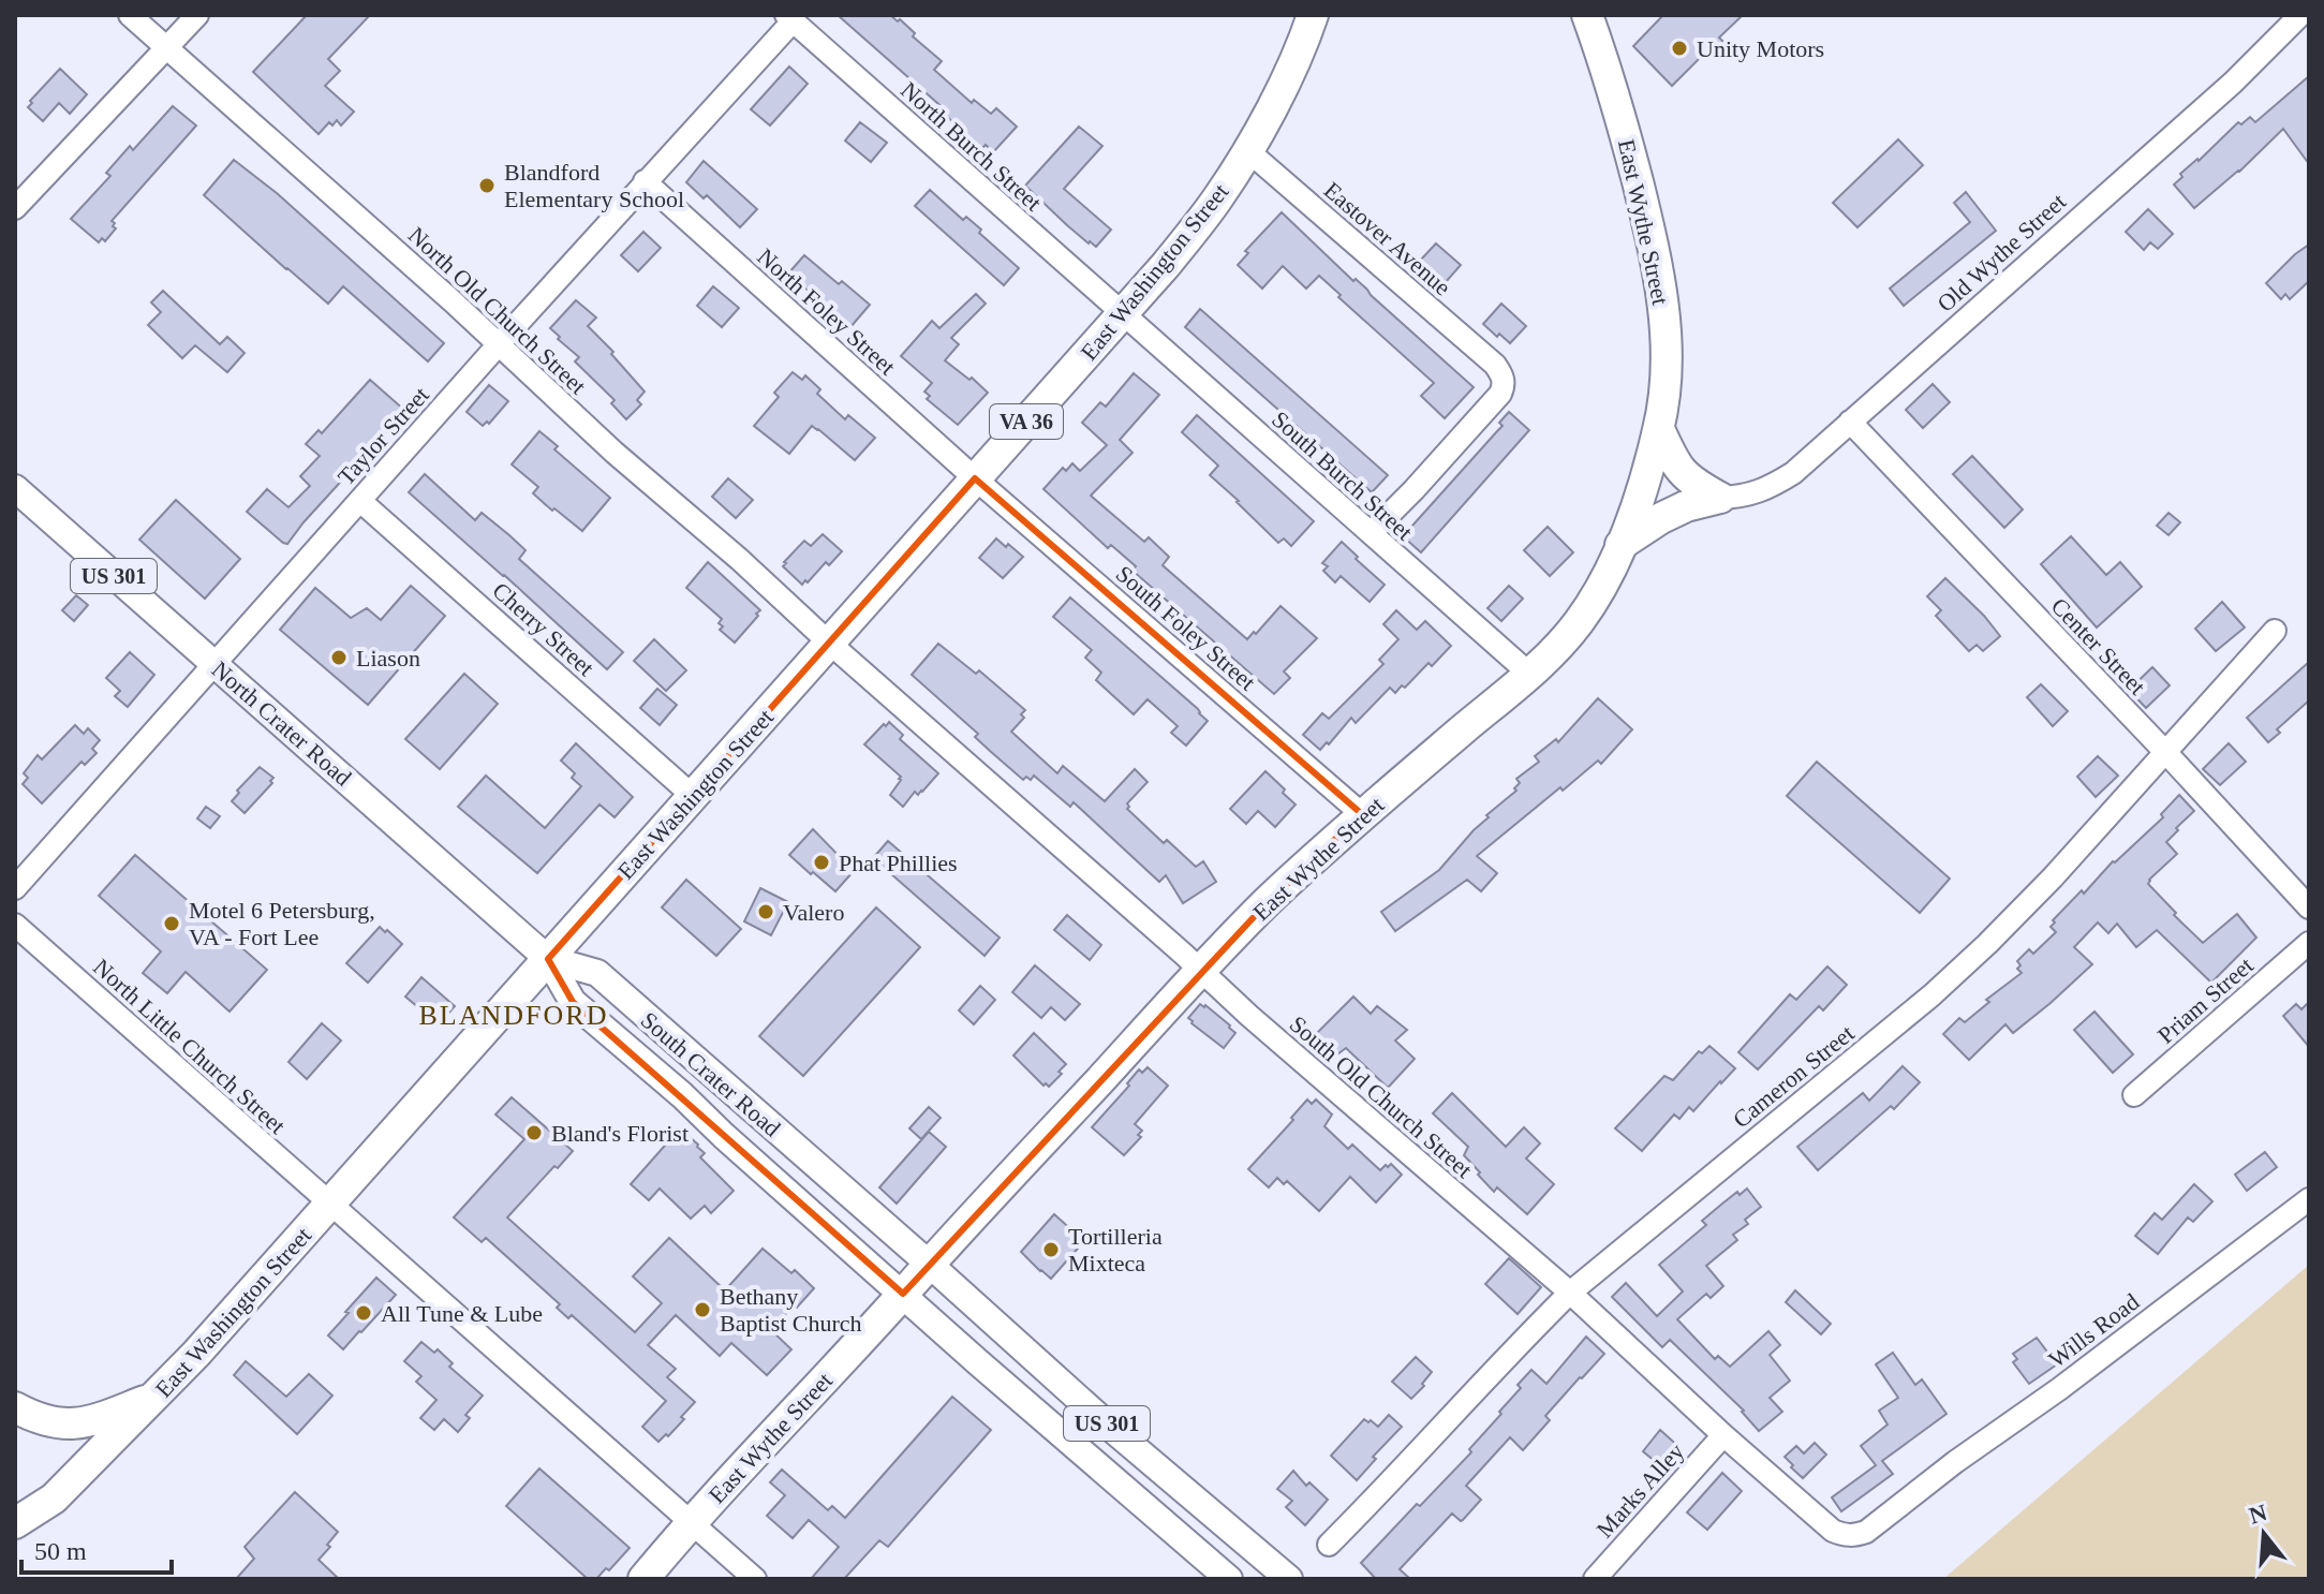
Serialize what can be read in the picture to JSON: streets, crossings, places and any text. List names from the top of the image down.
{
  "streets": {
    "highway": ["East Wythe Street", "East Washington Street", "VA 36"],
    "main road": ["US 301", "North Crater Road", "South Crater Road"],
    "street": [
      "North Burch Street",
      "Eastover Avenue",
      "Old Wythe Street",
      "North Old Church Street",
      "North Foley Street",
      "Taylor Street",
      "South Burch Street",
      "South Foley Street",
      "Cherry Street",
      "Center Street",
      "Priam Street",
      "North Little Church Street",
      "Cameron Street",
      "South Old Church Street",
      "Wills Road",
      "Marks Alley"
    ]
  },
  "crossings": [
    ["North Burch Street", "East Washington Street"],
    ["North Burch Street", "Taylor Street"],
    ["North Burch Street", "South Burch Street"],
    ["East Wythe Street", "South Burch Street"],
    ["East Wythe Street", "South Foley Street"],
    ["East Wythe Street", "North Little Church Street"],
    ["East Wythe Street", "South Crater Road"],
    ["East Wythe Street", "South Old Church Street"],
    ["Eastover Avenue", "East Washington Street"],
    ["Eastover Avenue", "South Burch Street"],
    ["Old Wythe Street", "Center Street"],
    ["East Washington Street", "North Old Church Street"],
    ["East Washington Street", "North Foley Street"],
    ["East Washington Street", "South Burch Street"],
    ["East Washington Street", "South Foley Street"],
    ["East Washington Street", "Cherry Street"],
    ["East Washington Street", "North Crater Road"],
    ["East Washington Street", "North Little Church Street"],
    ["East Washington Street", "South Crater Road"],
    ["East Washington Street", "South Old Church Street"],
    ["North Old Church Street", "Taylor Street"],
    ["North Old Church Street", "South Old Church Street"],
    ["North Foley Street", "Taylor Street"],
    ["North Foley Street", "South Foley Street"],
    ["Taylor Street", "Cherry Street"],
    ["Taylor Street", "North Crater Road"],
    ["Center Street", "Cameron Street"],
    ["North Crater Road", "South Crater Road"],
    ["Cameron Street", "South Old Church Street"],
    ["South Old Church Street", "Wills Road"],
    ["South Old Church Street", "Marks Alley"]
  ],
  "districts": ["BLANDFORD"],
  "places": [
    "Unity Motors",
    "Blandford Elementary School",
    "Liason",
    "Phat Phillies",
    "Valero",
    "Motel 6 Petersburg, VA - Fort Lee",
    "Bland's Florist",
    "Tortilleria Mixteca",
    "Bethany Baptist Church",
    "All Tune & Lube"
  ],
  "scale_bar": "50 m",
  "north": "top"
}
